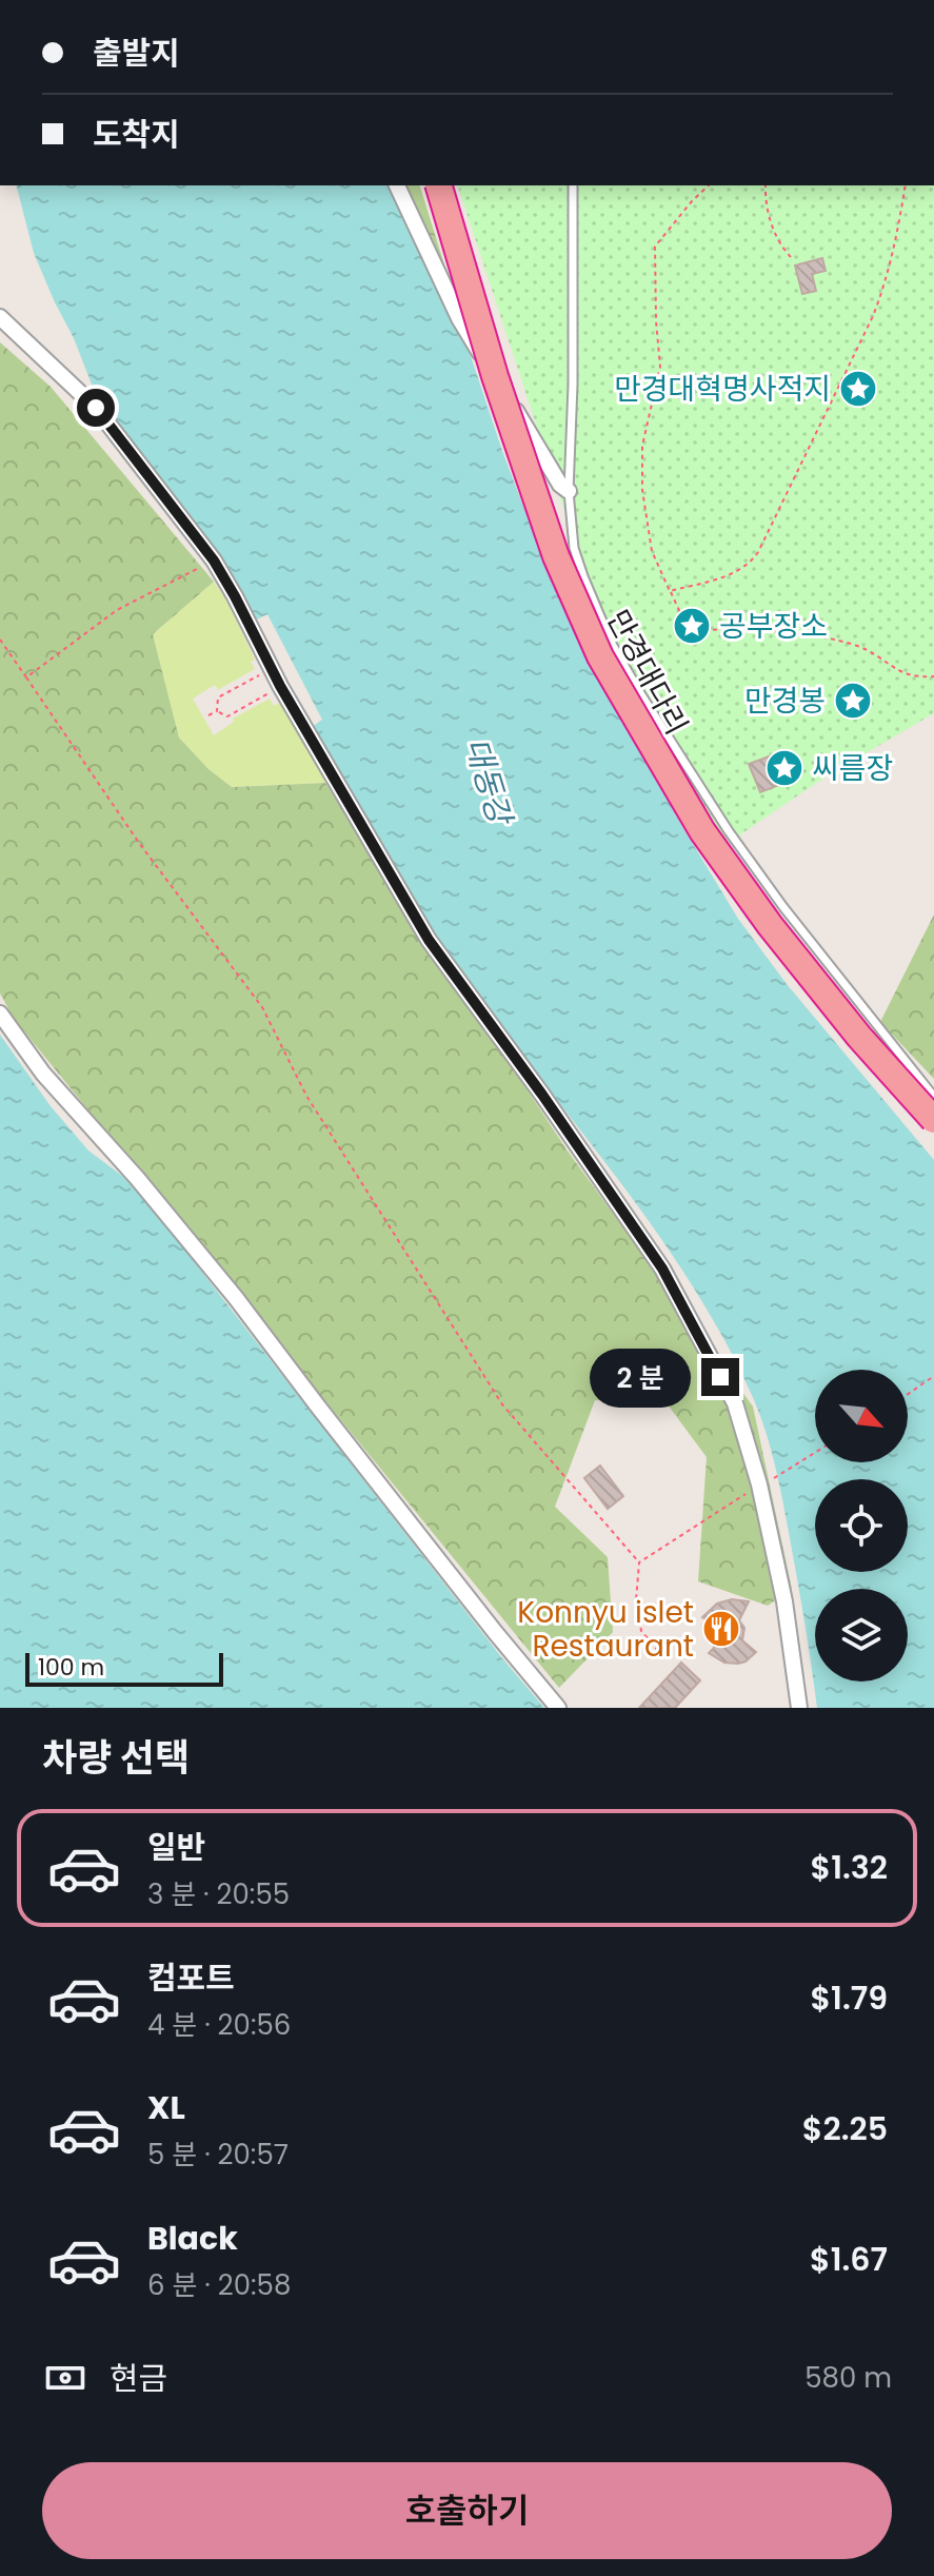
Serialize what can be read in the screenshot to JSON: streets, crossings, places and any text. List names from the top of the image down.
{
  "streets": {
    "highway": ["만경대다리"]
  },
  "water": ["대동강"],
  "places": {
    "place": [
      "만경대혁명사적지",
      "공부장소",
      "만경봉",
      "씨름장"
    ],
    "restaurant": ["Konnyu islet Restaurant"]
  },
  "scale_bar": "100 m",
  "north": "bottom right",
  "page": {
    "banner": ["출발지", "도착지"],
    "bubble": "2 분",
    "scale": "100 m",
    "heading": "차량 선택",
    "list": [
      {
        "name": "일반",
        "note": "3 분 · 20:55",
        "value": "$1.32"
      },
      {
        "name": "컴포트",
        "note": "4 분 · 20:56",
        "value": "$1.79"
      },
      {
        "name": "XL",
        "note": "5 분 · 20:57",
        "value": "$2.25"
      },
      {
        "name": "Black",
        "note": "6 분 · 20:58",
        "value": "$1.67"
      }
    ],
    "pay": ["현금", "580 m"],
    "buttons": "호출하기"
  }
}
